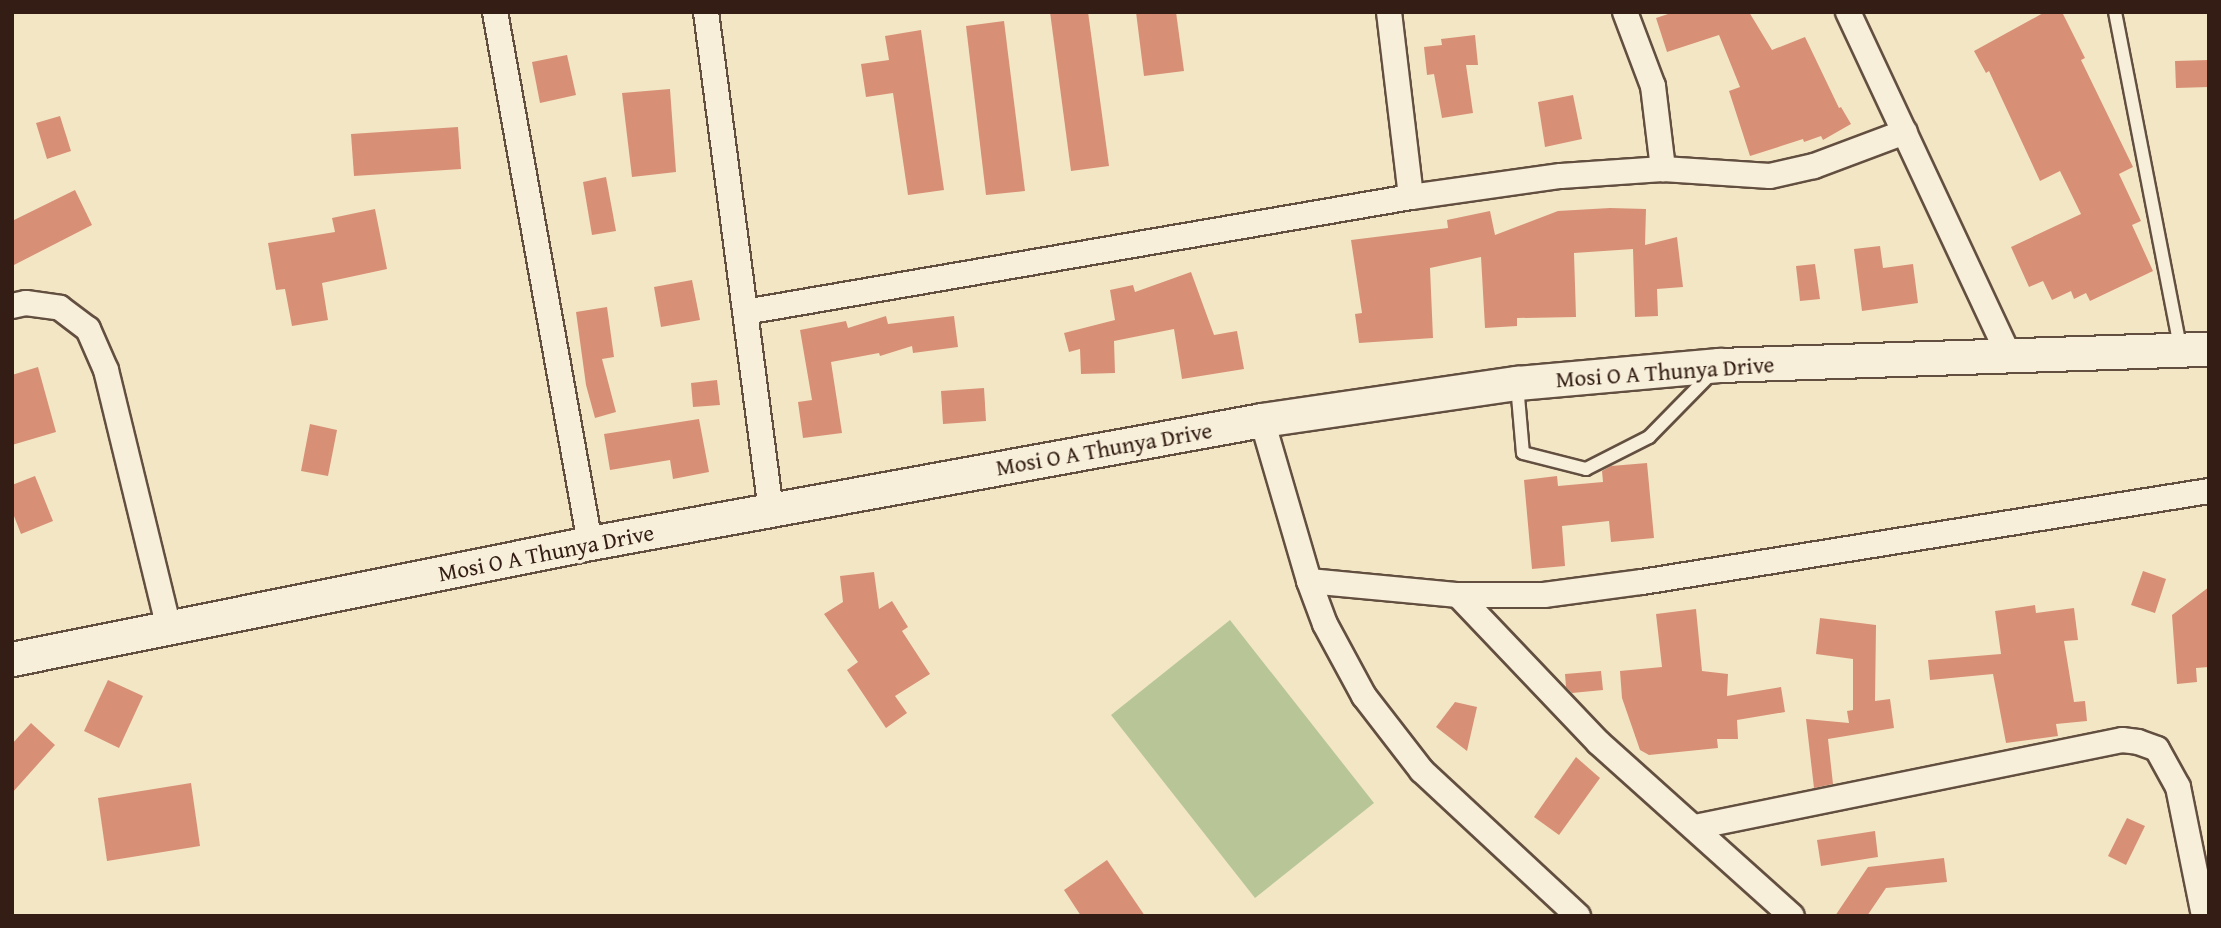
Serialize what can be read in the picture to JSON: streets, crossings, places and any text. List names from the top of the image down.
{
  "streets": {
    "street": ["Mosi O A Thunya Drive"]
  }
}
